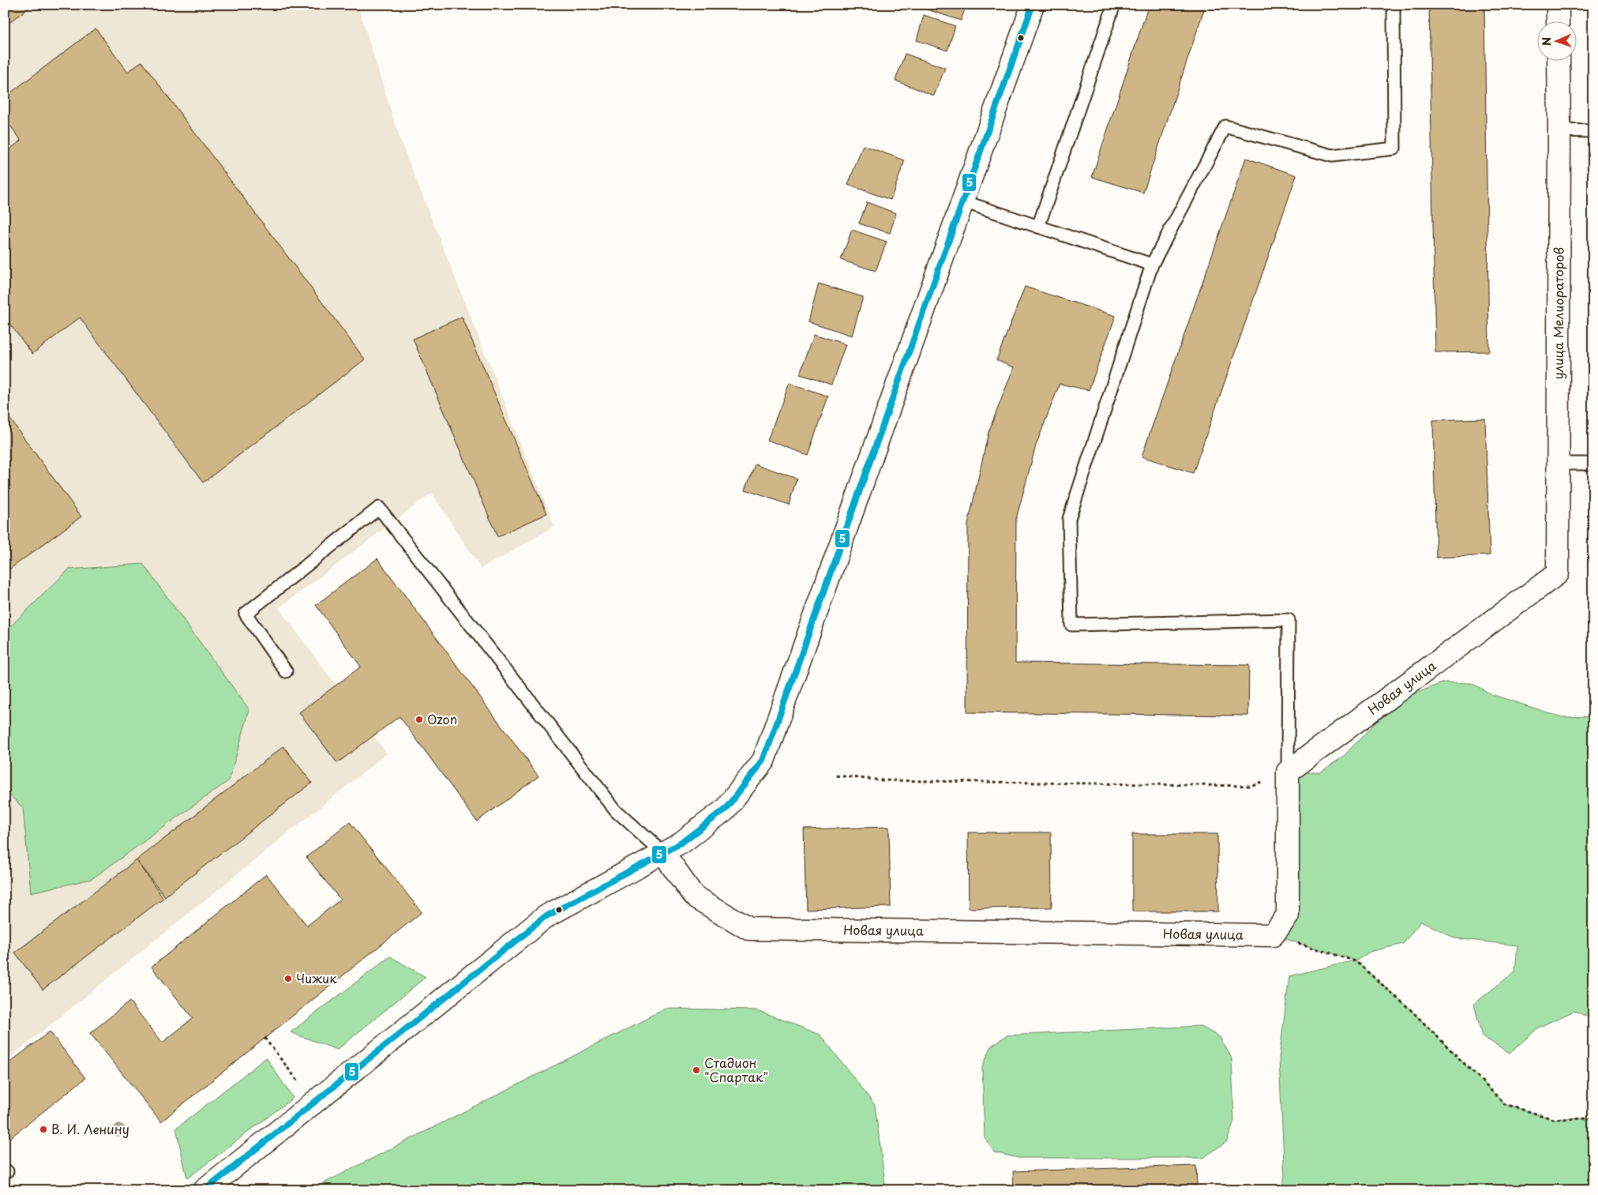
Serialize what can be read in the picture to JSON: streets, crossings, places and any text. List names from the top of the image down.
{
  "streets": {
    "street": ["улица Мелиораторов", "Новая улица"]
  },
  "crossings": [
    ["улица Мелиораторов", "Новая улица"]
  ],
  "places": [
    "Ozon",
    "Чижик",
    "Стадион \"Спартак\"",
    "В. И. Ленину"
  ],
  "lines": ["transit line 5"],
  "north": "left"
}
